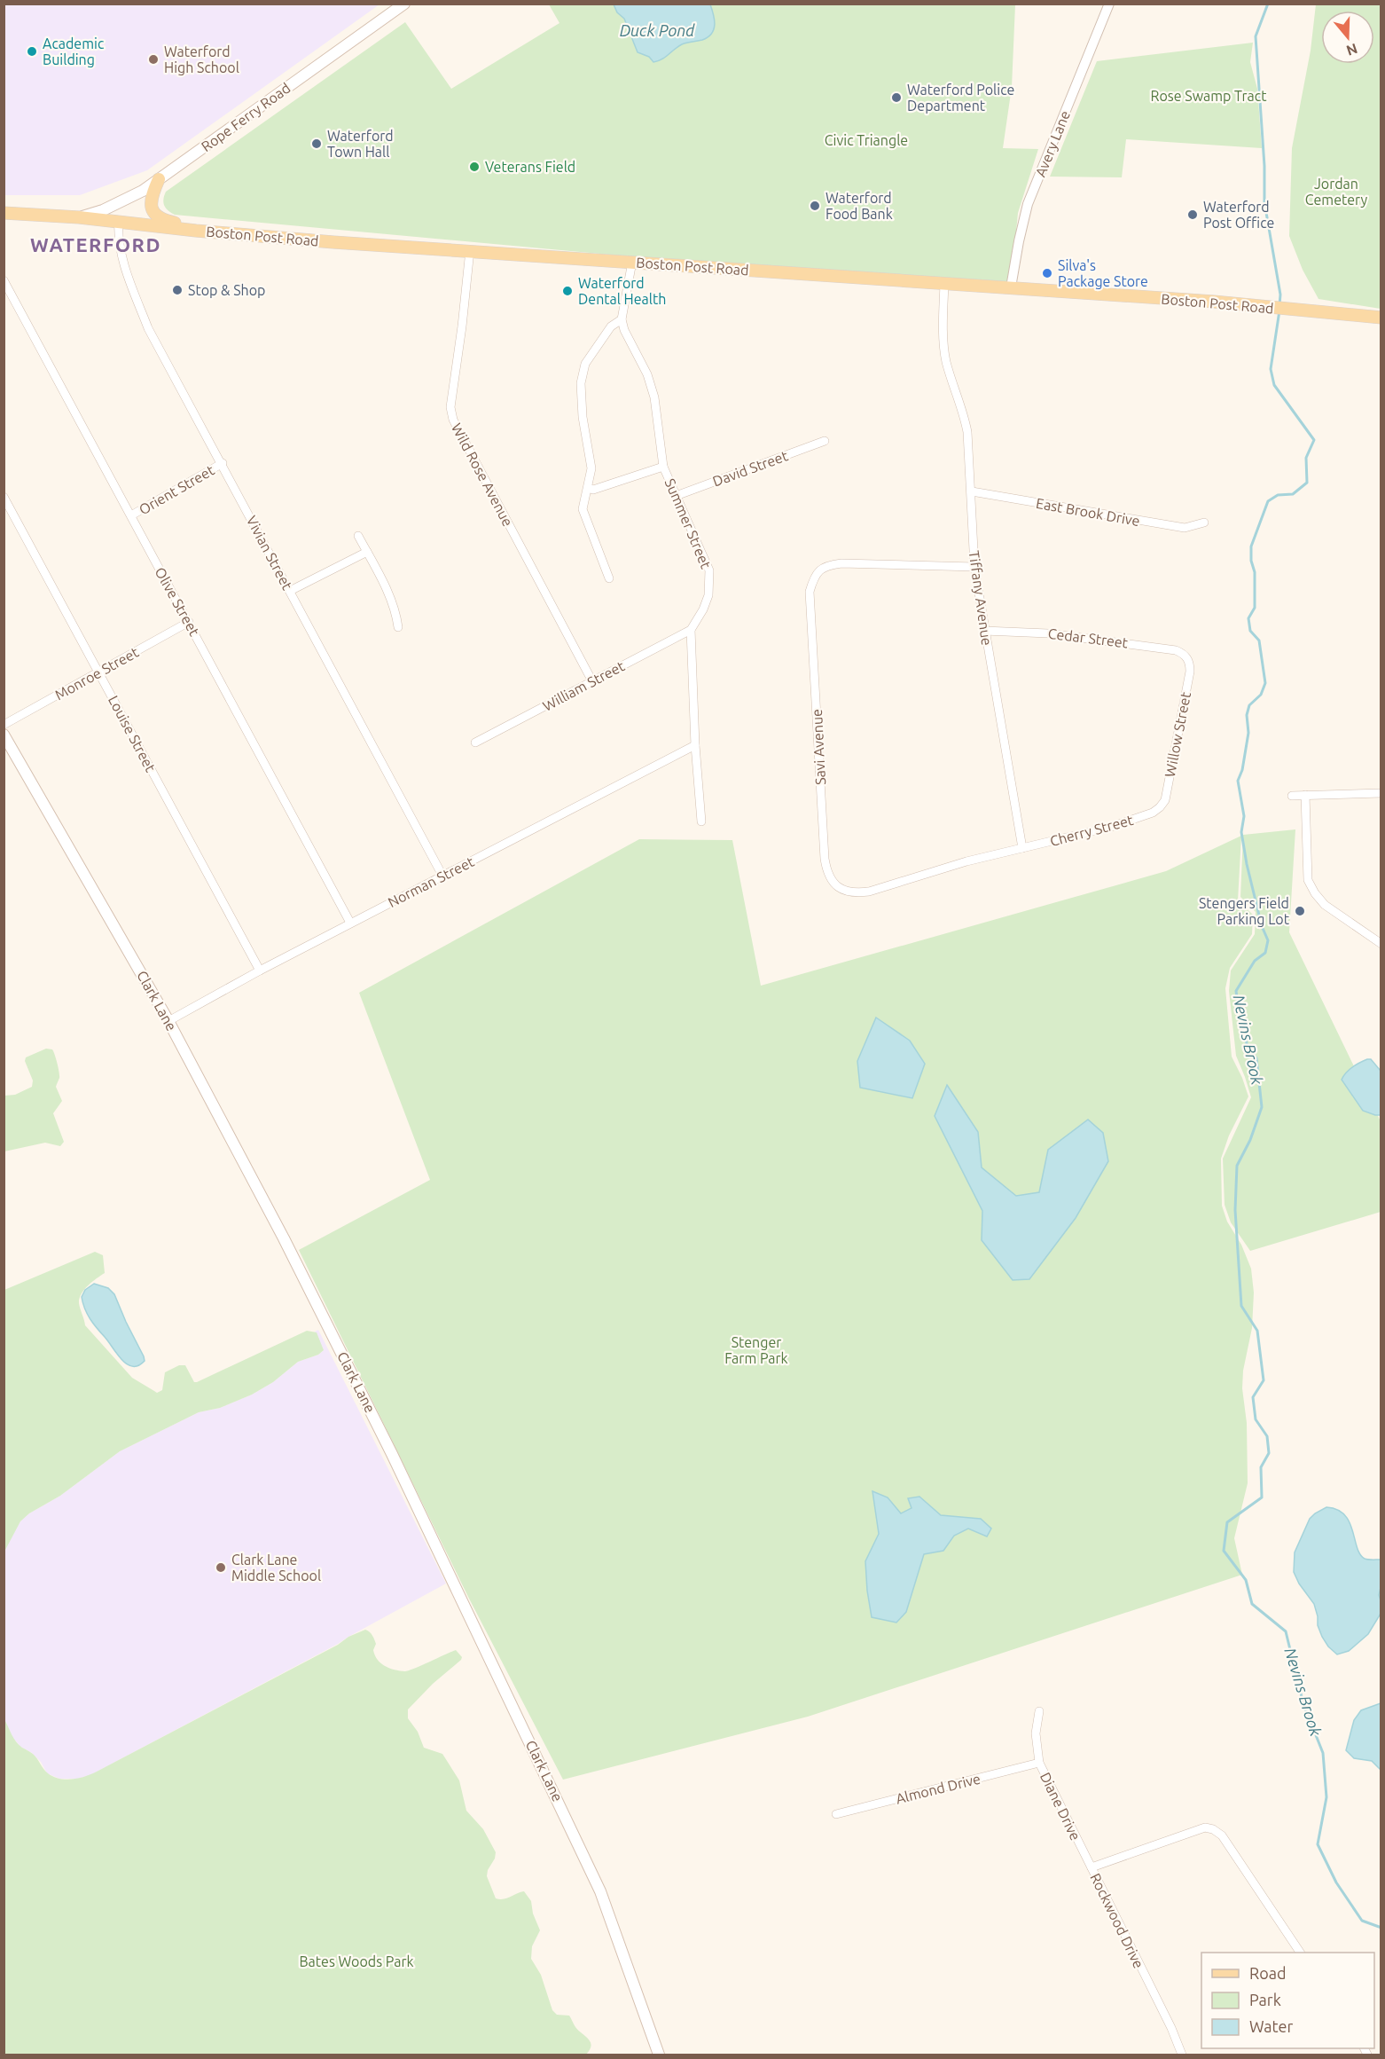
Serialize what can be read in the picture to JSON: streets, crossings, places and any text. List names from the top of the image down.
{
  "streets": {
    "main road": ["Rope Ferry Road", "Boston Post Road", "Clark Lane"],
    "street": [
      "Avery Lane",
      "David Street",
      "Wild Rose Avenue",
      "Orient Street",
      "East Brook Drive",
      "Summer Street",
      "Vivian Street",
      "Tiffany Avenue",
      "Olive Street",
      "Cedar Street",
      "Monroe Street",
      "William Street",
      "Louise Street",
      "Willow Street",
      "Savi Avenue",
      "Cherry Street",
      "Norman Street",
      "Almond Drive",
      "Diane Drive",
      "Rockwood Drive"
    ]
  },
  "crossings": [
    ["Rope Ferry Road", "Boston Post Road"],
    ["Avery Lane", "Boston Post Road"],
    ["Boston Post Road", "Wild Rose Avenue"],
    ["Boston Post Road", "Vivian Street"],
    ["Boston Post Road", "Tiffany Avenue"],
    ["David Street", "Summer Street"],
    ["Wild Rose Avenue", "William Street"],
    ["Orient Street", "Vivian Street"],
    ["Orient Street", "Olive Street"],
    ["East Brook Drive", "Tiffany Avenue"],
    ["Summer Street", "William Street"],
    ["Vivian Street", "Norman Street"],
    ["Tiffany Avenue", "Cedar Street"],
    ["Tiffany Avenue", "Savi Avenue"],
    ["Tiffany Avenue", "Cherry Street"],
    ["Olive Street", "Monroe Street"],
    ["Olive Street", "Norman Street"],
    ["Cedar Street", "Willow Street"],
    ["Monroe Street", "Louise Street"],
    ["Louise Street", "Norman Street"],
    ["Willow Street", "Cherry Street"],
    ["Savi Avenue", "Cherry Street"],
    ["Norman Street", "Clark Lane"],
    ["Almond Drive", "Diane Drive"],
    ["Diane Drive", "Rockwood Drive"]
  ],
  "districts": ["WATERFORD"],
  "water": ["Duck Pond", "Nevins Brook"],
  "parks": [
    "Rose Swamp Tract",
    "Civic Triangle",
    "Jordan Cemetery",
    "Stenger Farm Park",
    "Bates Woods Park"
  ],
  "places": [
    "Academic Building",
    "Waterford High School",
    "Waterford Police Department",
    "Waterford Town Hall",
    "Veterans Field",
    "Waterford Food Bank",
    "Waterford Post Office",
    "Silva's Package Store",
    "Stop & Shop",
    "Waterford Dental Health",
    "Stengers Field Parking Lot",
    "Clark Lane Middle School"
  ],
  "legend": ["Road", "Park", "Water"],
  "north": "bottom"
}
